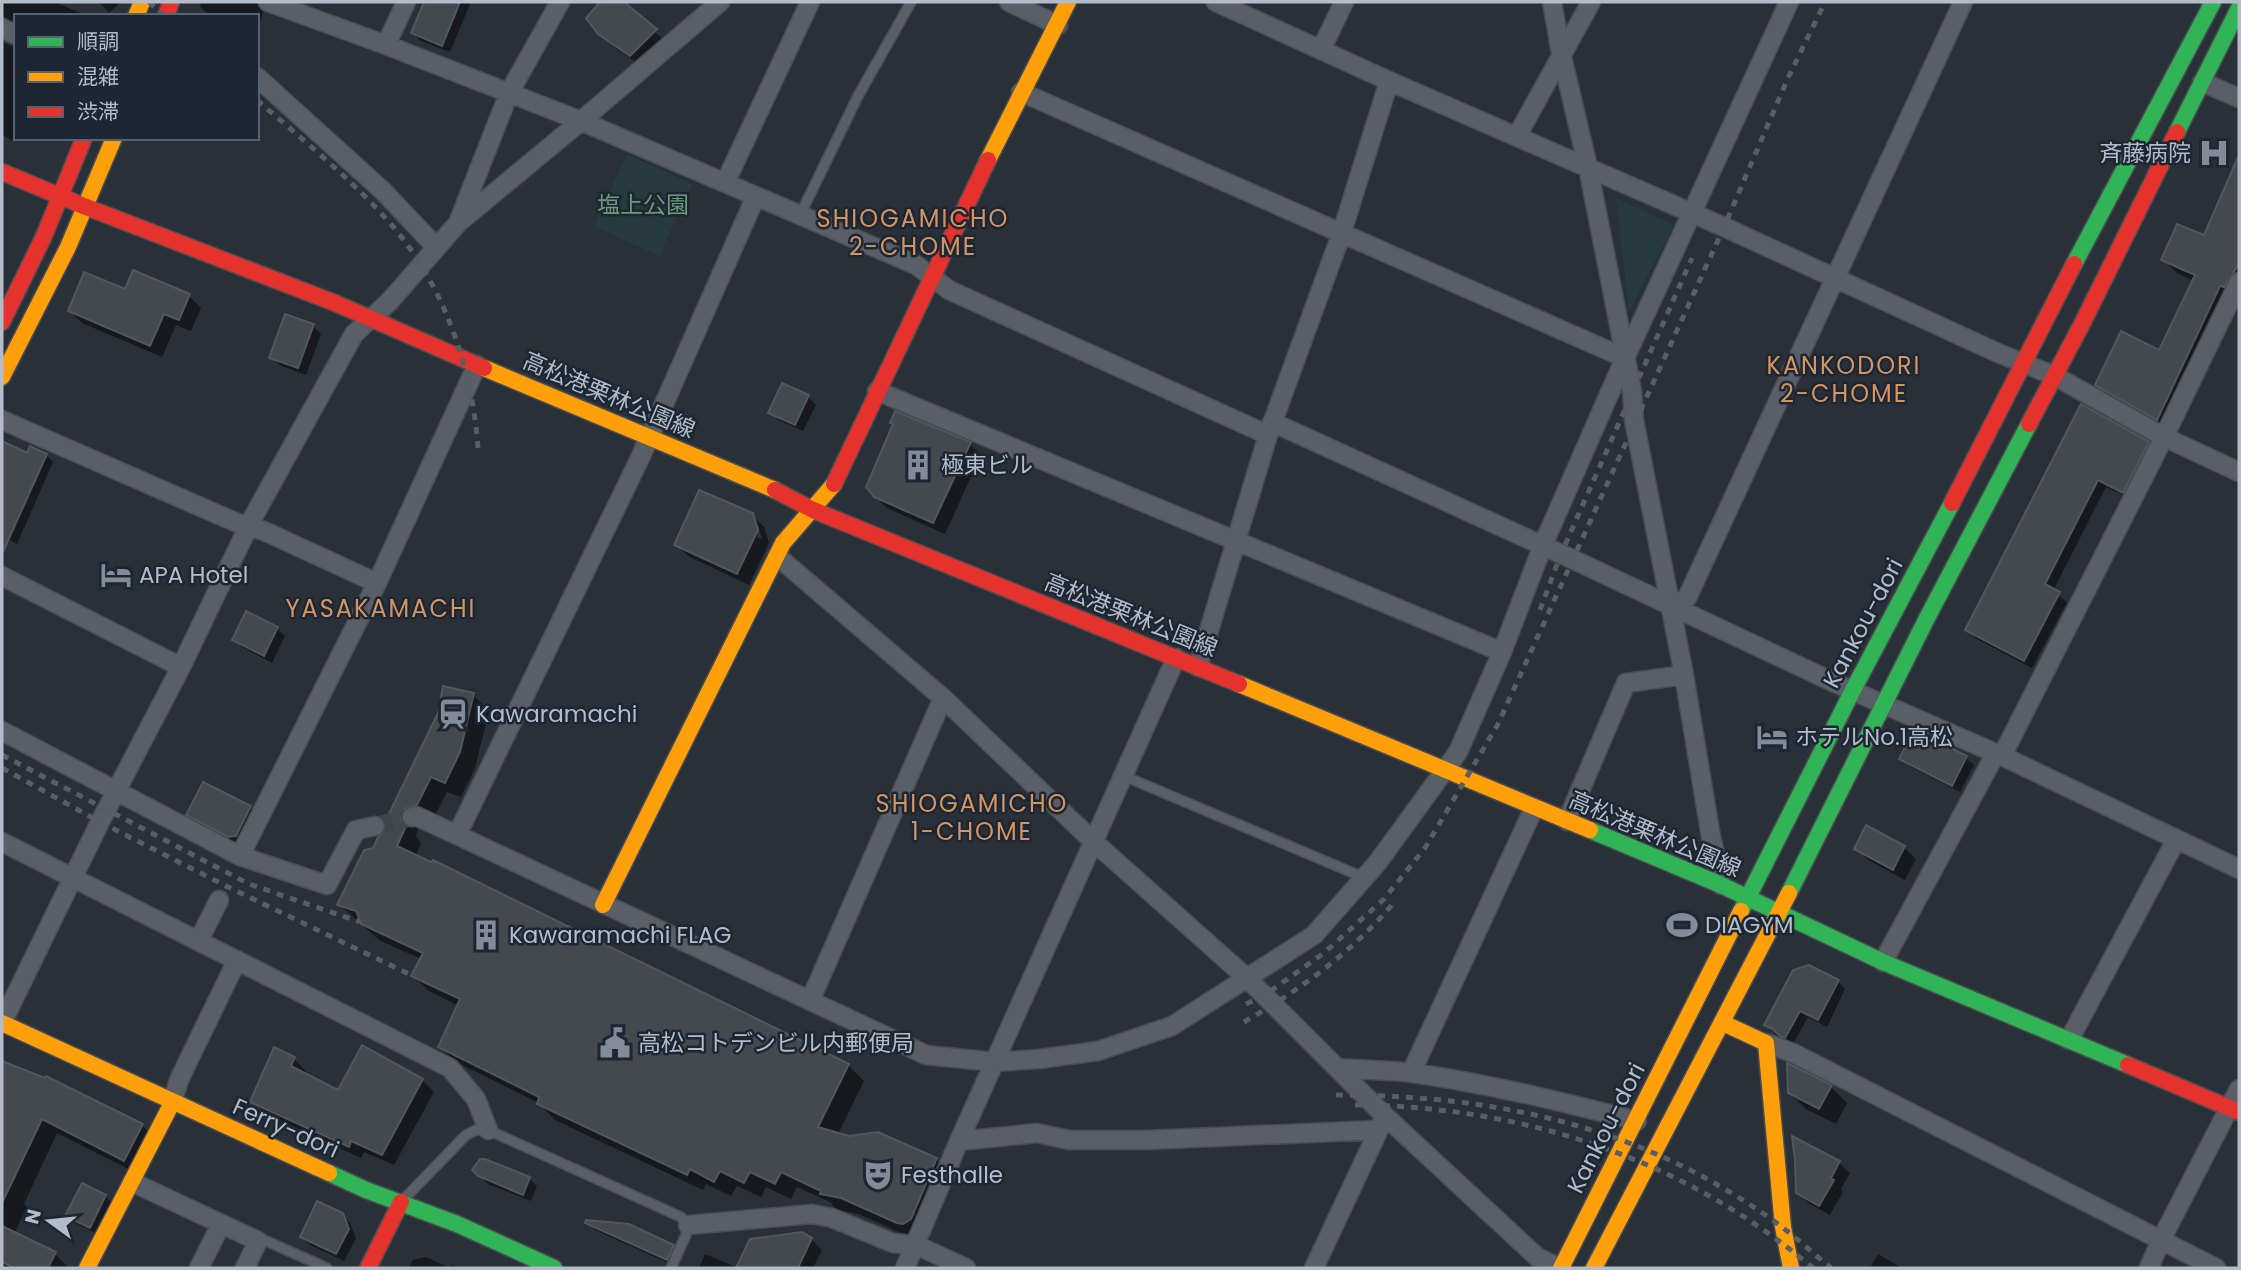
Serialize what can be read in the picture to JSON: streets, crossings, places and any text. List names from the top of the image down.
{
  "streets": {
    "main road": ["高松港栗林公園線", "Kankou-dori", "Ferry-dori"]
  },
  "crossings": [
    ["高松港栗林公園線", "Kankou-dori"]
  ],
  "districts": [
    "SHIOGAMICHO 2-CHOME",
    "KANKODORI 2-CHOME",
    "YASAKAMACHI",
    "SHIOGAMICHO 1-CHOME"
  ],
  "parks": ["塩上公園"],
  "places": {
    "hospital": ["斉藤病院"],
    "building": ["極東ビル", "Kawaramachi FLAG"],
    "hotel": ["APA Hotel", "ホテルNo.1高松"],
    "station": ["Kawaramachi"],
    "sports": ["DIAGYM"],
    "public building": ["高松コトデンビル内郵便局"],
    "theatre": ["Festhalle"]
  },
  "legend": ["順調", "混雑", "渋滞"],
  "north": "left"
}
